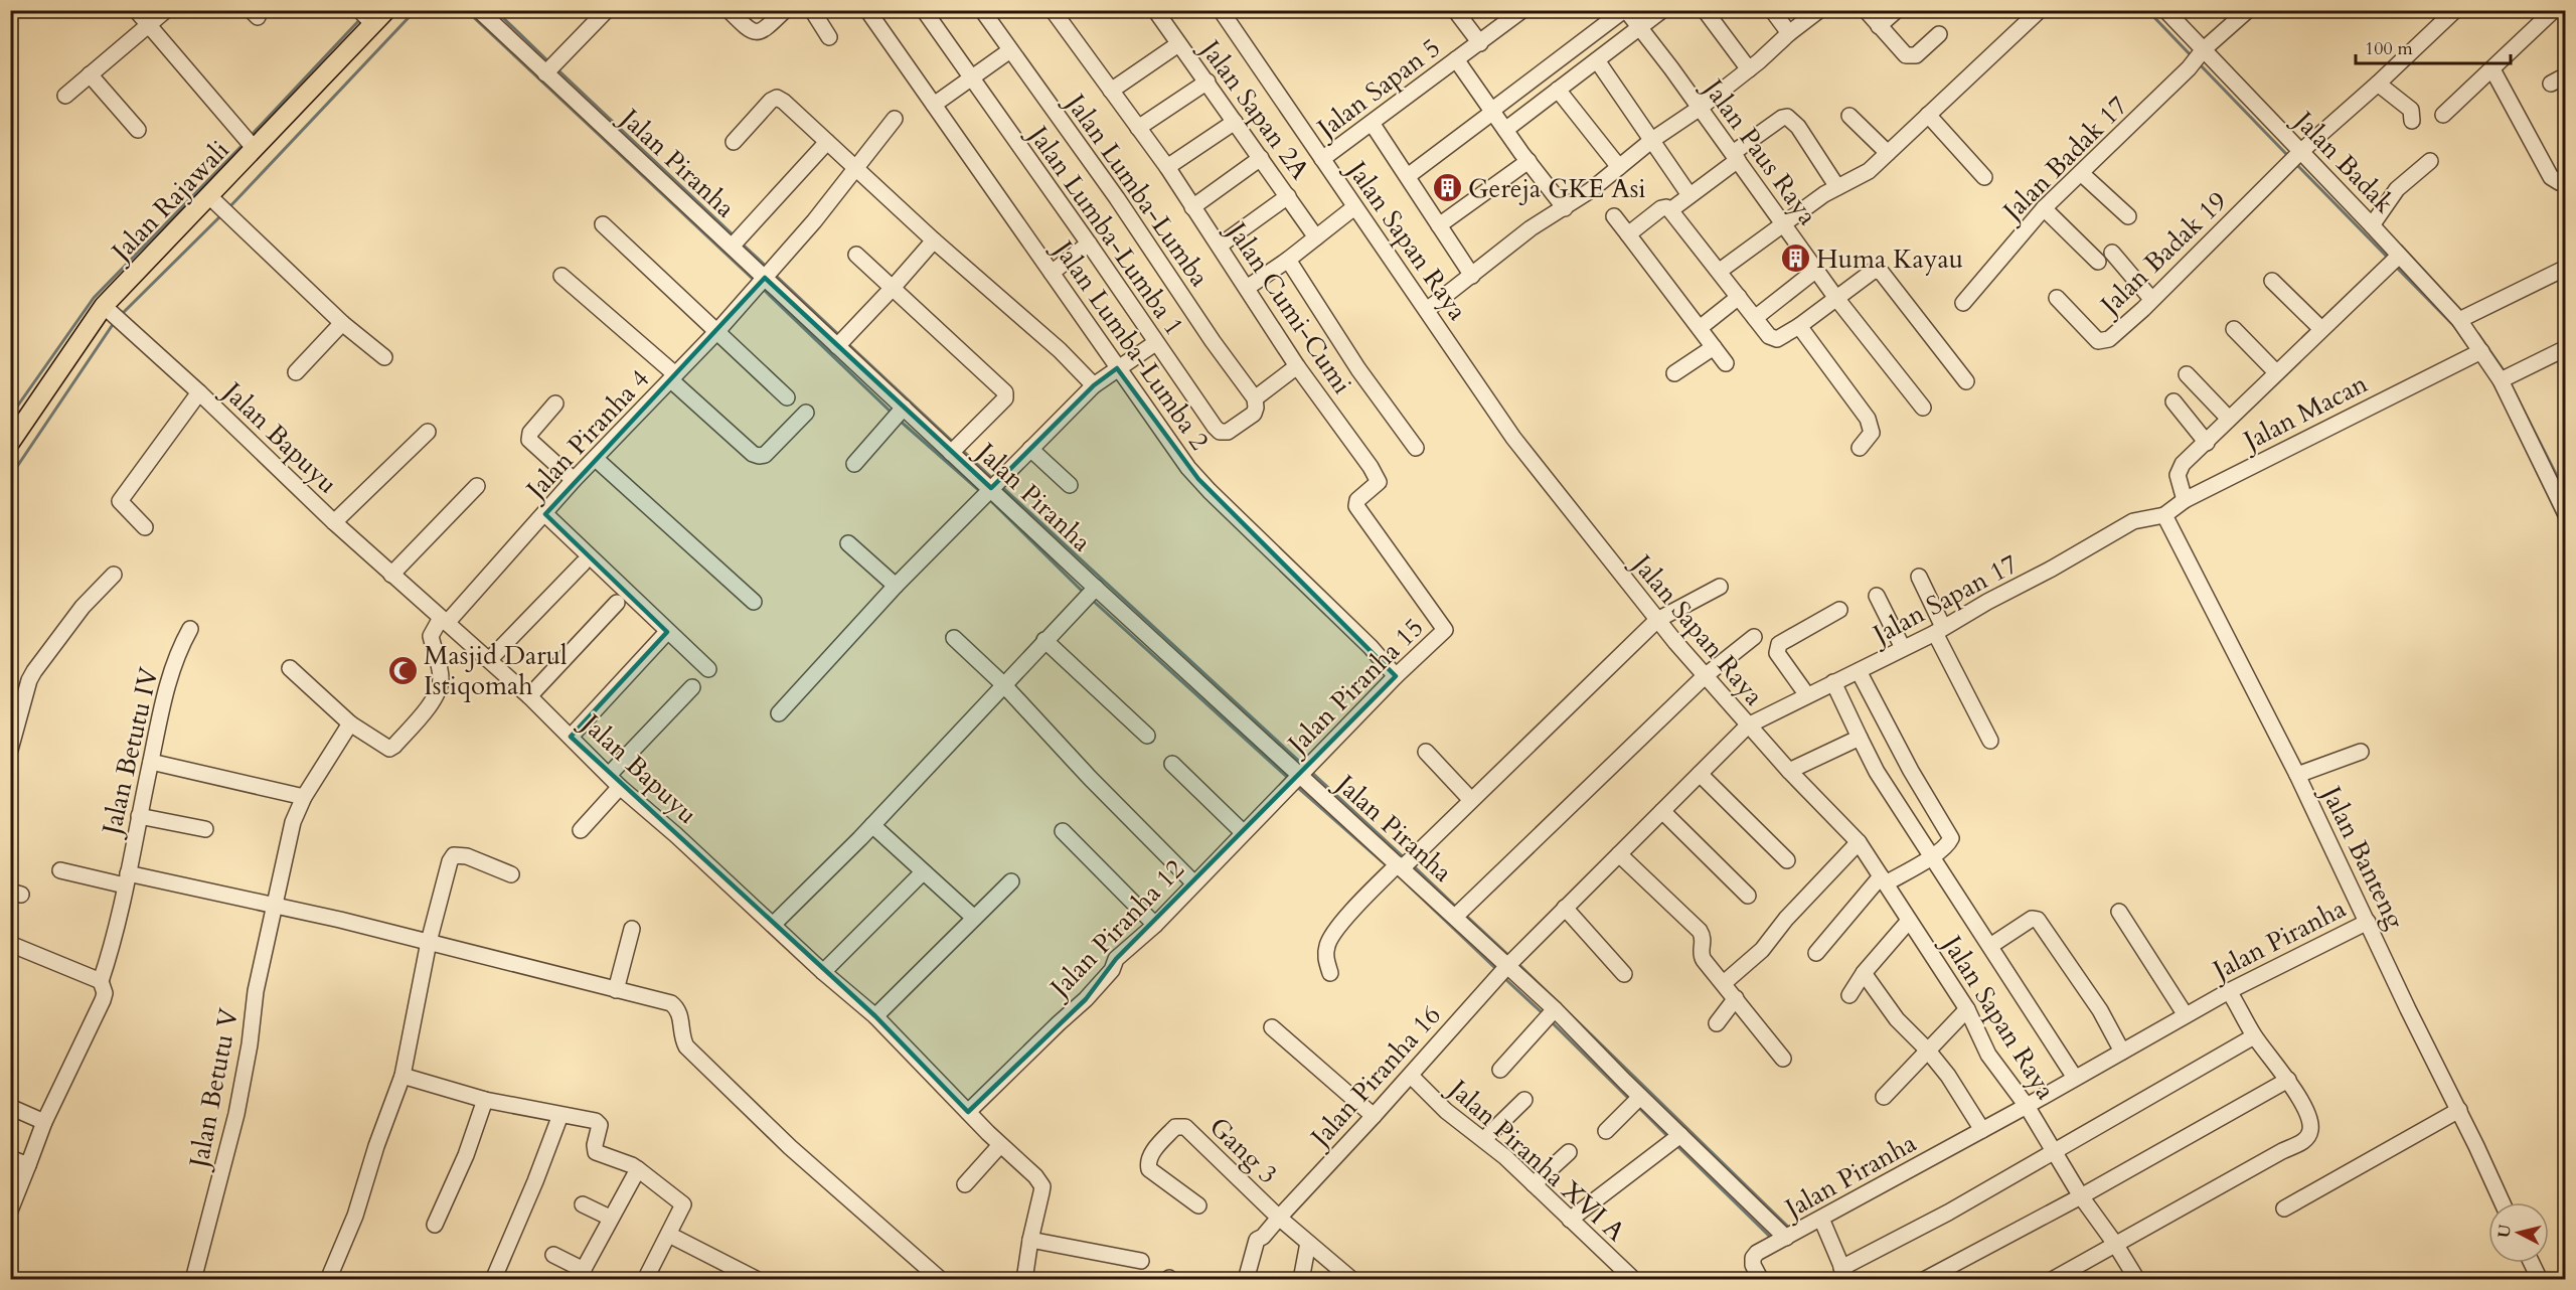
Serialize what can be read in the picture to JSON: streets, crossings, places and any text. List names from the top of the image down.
{
  "streets": {
    "main road": ["Jalan Rajawali"],
    "street": [
      "Jalan Sapan 5",
      "Jalan Sapan 2A",
      "Jalan Paus Raya",
      "Jalan Badak 17",
      "Jalan Badak",
      "Jalan Piranha",
      "Jalan Lumba-Lumba",
      "Jalan Lumba-Lumba 1",
      "Jalan Sapan Raya",
      "Jalan Badak 19",
      "Jalan Cumi-Cumi",
      "Jalan Lumba-Lumba 2",
      "Jalan Macan",
      "Jalan Piranha 4",
      "Jalan Bapuyu",
      "Jalan Sapan 17",
      "Jalan Piranha 15",
      "Jalan Betutu IV",
      "Jalan Banteng",
      "Jalan Piranha 12",
      "Jalan Piranha 16",
      "Jalan Betutu V",
      "Gang 3",
      "Jalan Piranha XVI A"
    ]
  },
  "crossings": [
    ["Jalan Sapan 5", "Jalan Sapan Raya"],
    ["Jalan Badak 17", "Jalan Badak"],
    ["Jalan Badak", "Jalan Badak 19"],
    ["Jalan Badak", "Jalan Macan"],
    ["Jalan Piranha", "Jalan Sapan Raya"],
    ["Jalan Piranha", "Jalan Piranha 4"],
    ["Jalan Piranha", "Jalan Piranha 15"],
    ["Jalan Piranha", "Jalan Banteng"],
    ["Jalan Piranha", "Jalan Piranha 12"],
    ["Jalan Piranha", "Jalan Piranha 16"],
    ["Jalan Lumba-Lumba", "Jalan Lumba-Lumba 1"],
    ["Jalan Rajawali", "Jalan Bapuyu"],
    ["Jalan Sapan Raya", "Jalan Sapan 17"],
    ["Jalan Cumi-Cumi", "Jalan Piranha 15"],
    ["Jalan Lumba-Lumba 2", "Jalan Piranha 15"],
    ["Jalan Macan", "Jalan Sapan 17"],
    ["Jalan Macan", "Jalan Banteng"],
    ["Jalan Piranha 4", "Jalan Bapuyu"],
    ["Jalan Bapuyu", "Jalan Piranha 12"],
    ["Jalan Sapan 17", "Jalan Banteng"],
    ["Jalan Sapan 17", "Jalan Piranha 16"],
    ["Jalan Piranha 15", "Jalan Piranha 12"],
    ["Jalan Piranha 16", "Gang 3"],
    ["Jalan Piranha 16", "Jalan Piranha XVI A"]
  ],
  "places": {
    "building": ["Gereja GKE Asi", "Huma Kayau"],
    "mosque": ["Masjid Darul Istiqomah"]
  },
  "scale_bar": "100 m",
  "north": "left"
}
